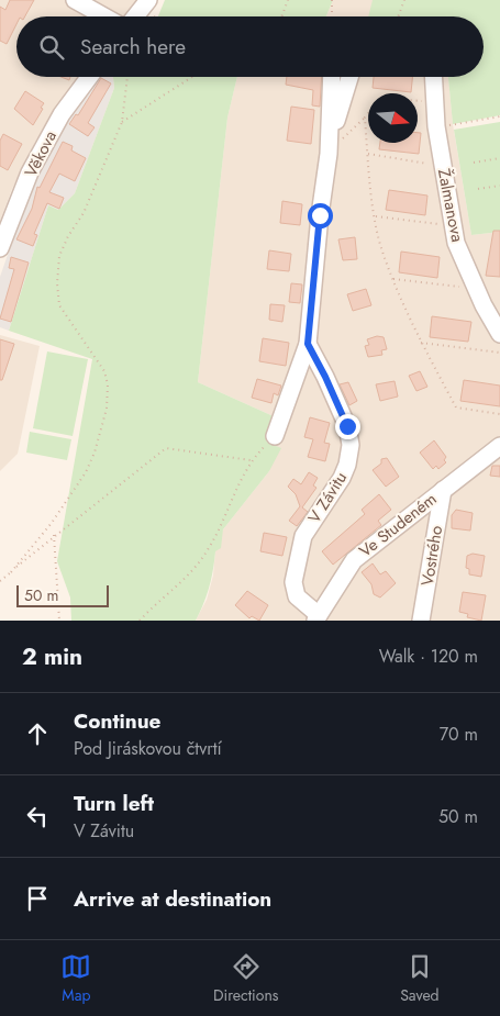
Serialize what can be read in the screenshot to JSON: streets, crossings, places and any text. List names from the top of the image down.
{
  "streets": {
    "street": [
      "Věkova",
      "Žalmanova",
      "V Závitu",
      "Ve Studeném",
      "Vostrého"
    ]
  },
  "crossings": [
    ["V Závitu", "Ve Studeném"],
    ["Ve Studeném", "Vostrého"]
  ],
  "scale_bar": "50 m",
  "north": "right",
  "page": {
    "search": "Search here",
    "scale": "50 m",
    "heading": ["2 min", "Walk · 120 m"],
    "list": [
      ["Continue", "Pod Jiráskovou čtvrtí", "70 m"],
      ["Turn left", "V Závitu", "50 m"],
      "Arrive at destination"
    ],
    "nav": ["Map", "Directions", "Saved"]
  }
}
